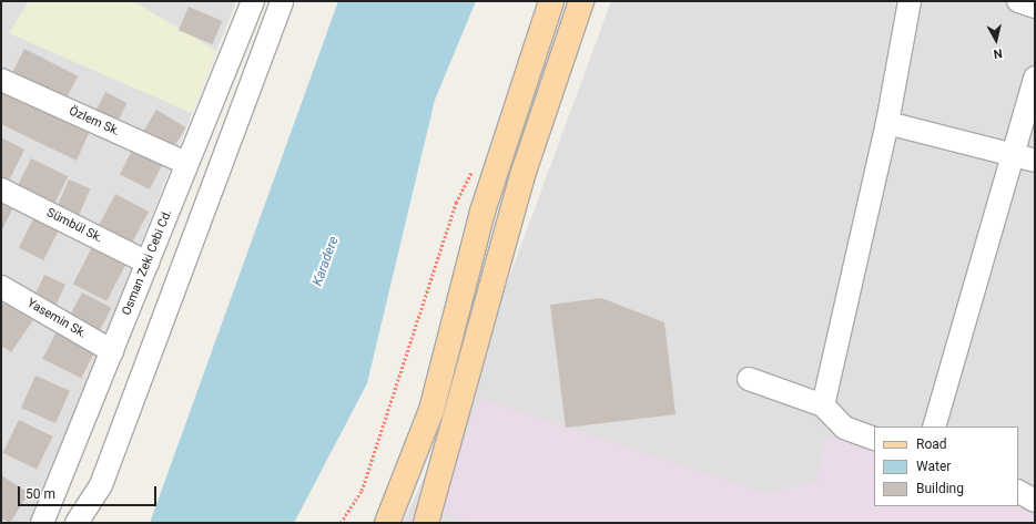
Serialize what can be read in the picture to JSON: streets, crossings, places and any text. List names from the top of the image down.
{
  "streets": {
    "street": [
      "Özlem Sk.",
      "Sümbül Sk.",
      "Osman Zeki Cebi Cd.",
      "Yasemin Sk."
    ]
  },
  "crossings": [
    ["Özlem Sk.", "Osman Zeki Cebi Cd."],
    ["Sümbül Sk.", "Osman Zeki Cebi Cd."],
    ["Osman Zeki Cebi Cd.", "Yasemin Sk."]
  ],
  "water": ["Karadere"],
  "legend": ["Road", "Water", "Building"],
  "scale_bar": "50 m",
  "north": "bottom"
}
